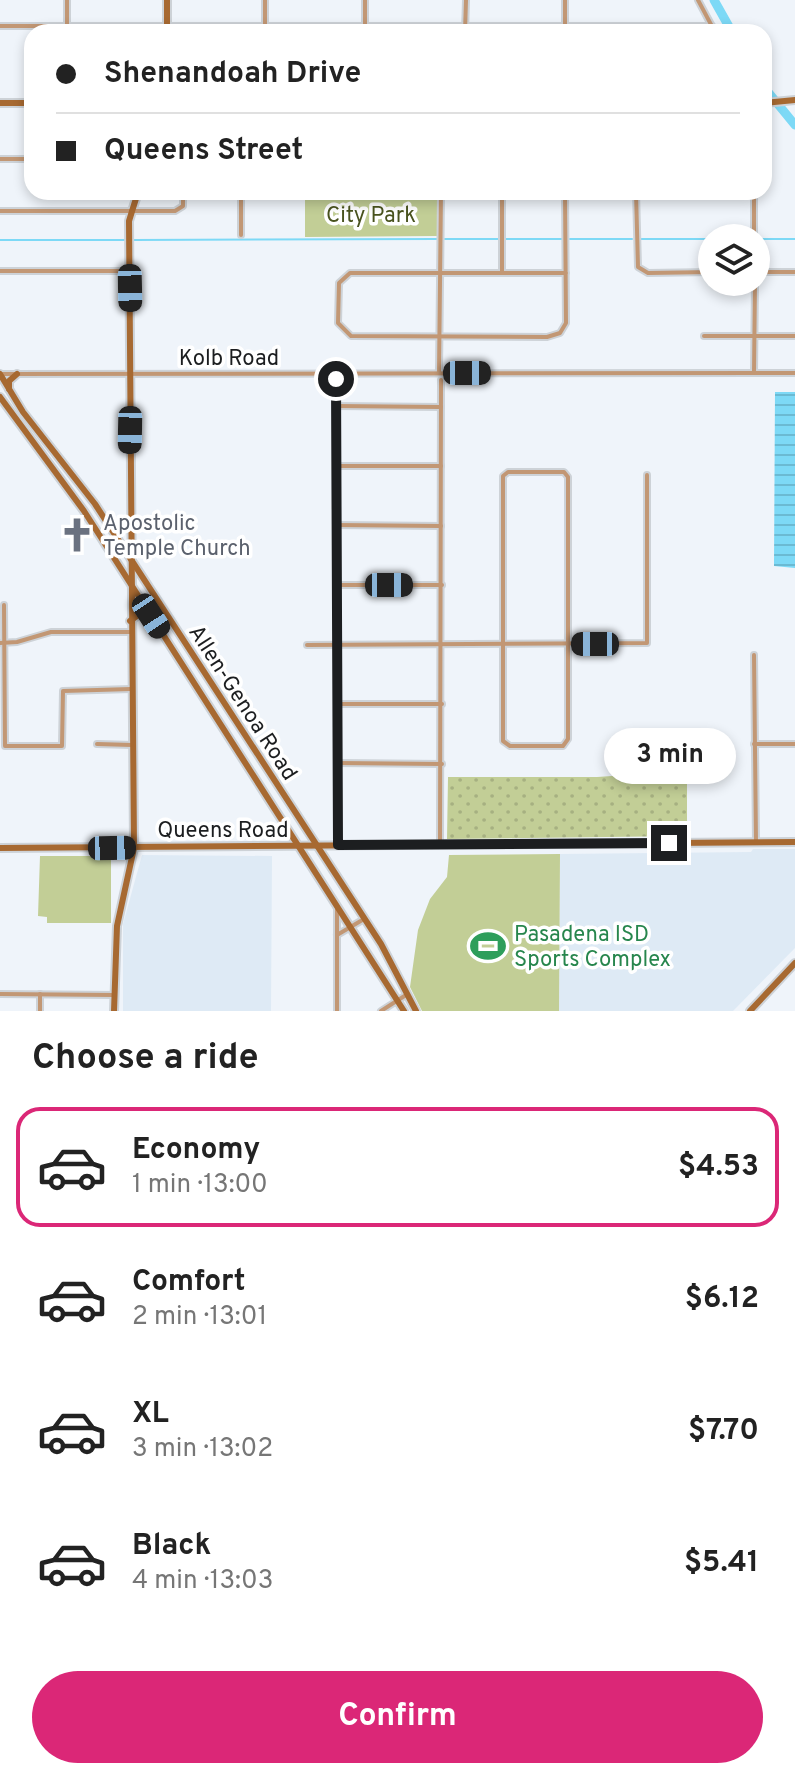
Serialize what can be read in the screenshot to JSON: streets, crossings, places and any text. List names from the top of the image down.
{
  "streets": {
    "main road": ["Allen-Genoa Road", "Queens Road"],
    "street": ["Kolb Road"]
  },
  "crossings": [
    ["Kolb Road", "Allen-Genoa Road"],
    ["Allen-Genoa Road", "Queens Road"]
  ],
  "parks": ["City Park"],
  "places": {
    "church": ["Apostolic Temple Church"],
    "sports": ["Pasadena ISD Sports Complex"]
  },
  "page": {
    "banner": ["Shenandoah Drive", "Queens Street"],
    "bubble": "3 min",
    "heading": "Choose a ride",
    "list": [
      {
        "name": "Economy",
        "note": "1 min · 13:00",
        "value": "$4.53"
      },
      {
        "name": "Comfort",
        "note": "2 min · 13:01",
        "value": "$6.12"
      },
      {
        "name": "XL",
        "note": "3 min · 13:02",
        "value": "$7.70"
      },
      {
        "name": "Black",
        "note": "4 min · 13:03",
        "value": "$5.41"
      }
    ],
    "buttons": "Confirm"
  }
}
